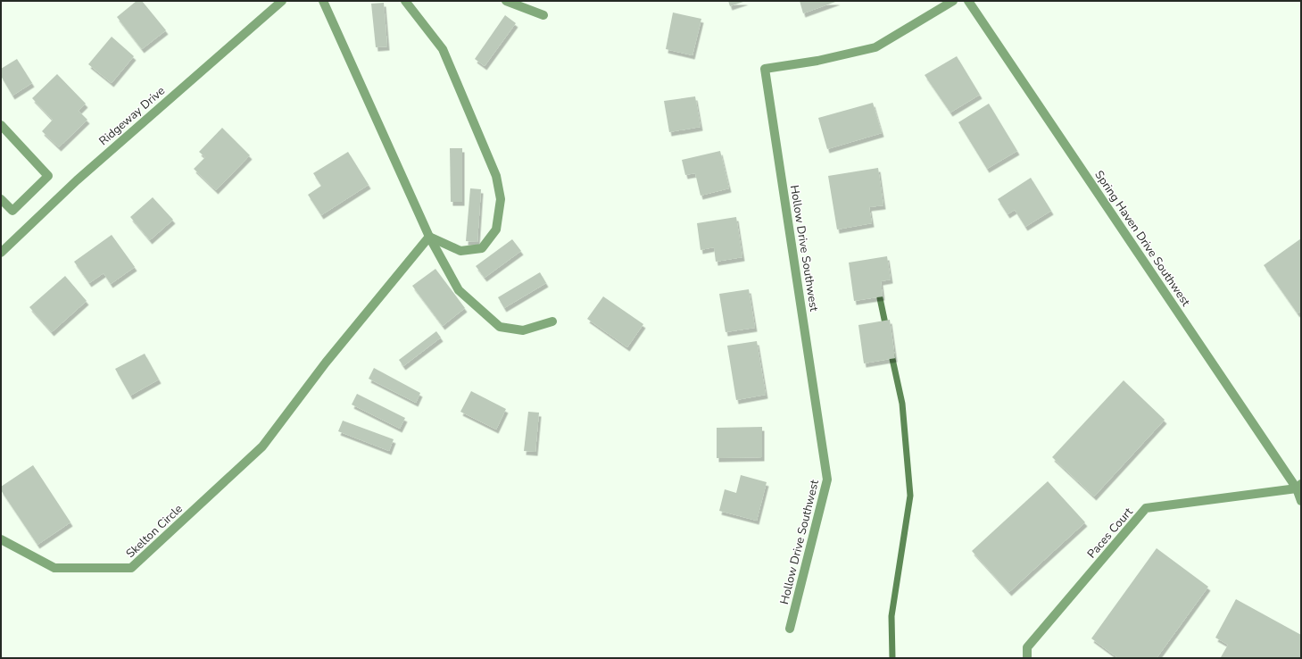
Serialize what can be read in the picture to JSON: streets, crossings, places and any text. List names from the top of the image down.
{
  "streets": {
    "street": [
      "Ridgeway Drive",
      "Spring Haven Drive Southwest",
      "Hollow Drive Southwest",
      "Skelton Circle",
      "Paces Court"
    ]
  },
  "crossings": [
    ["Spring Haven Drive Southwest", "Paces Court"]
  ]
}
